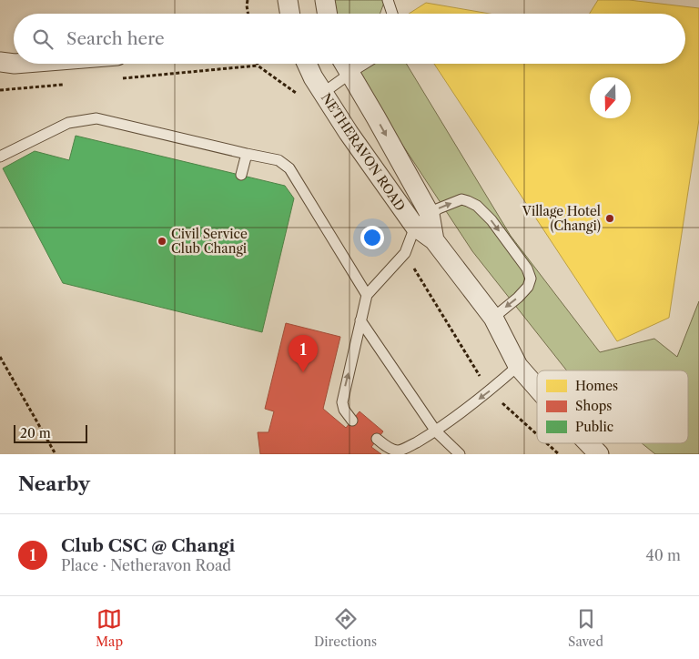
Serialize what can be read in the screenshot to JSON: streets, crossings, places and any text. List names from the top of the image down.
{
  "streets": {
    "street": ["NETHERAVON ROAD"]
  },
  "places": ["Village Hotel (Changi)", "Civil Service Club Changi"],
  "legend": ["Homes", "Shops", "Public"],
  "scale_bar": "20 m",
  "north": "bottom",
  "page": {
    "search": "Search here",
    "pins": "1",
    "scale": "20 m",
    "heading": "Nearby",
    "list": [
      {
        "mark": "1",
        "name": "Club CSC @ Changi",
        "note": "Place · Netheravon Road",
        "value": "40 m"
      }
    ],
    "nav": ["Map", "Directions", "Saved"]
  }
}
